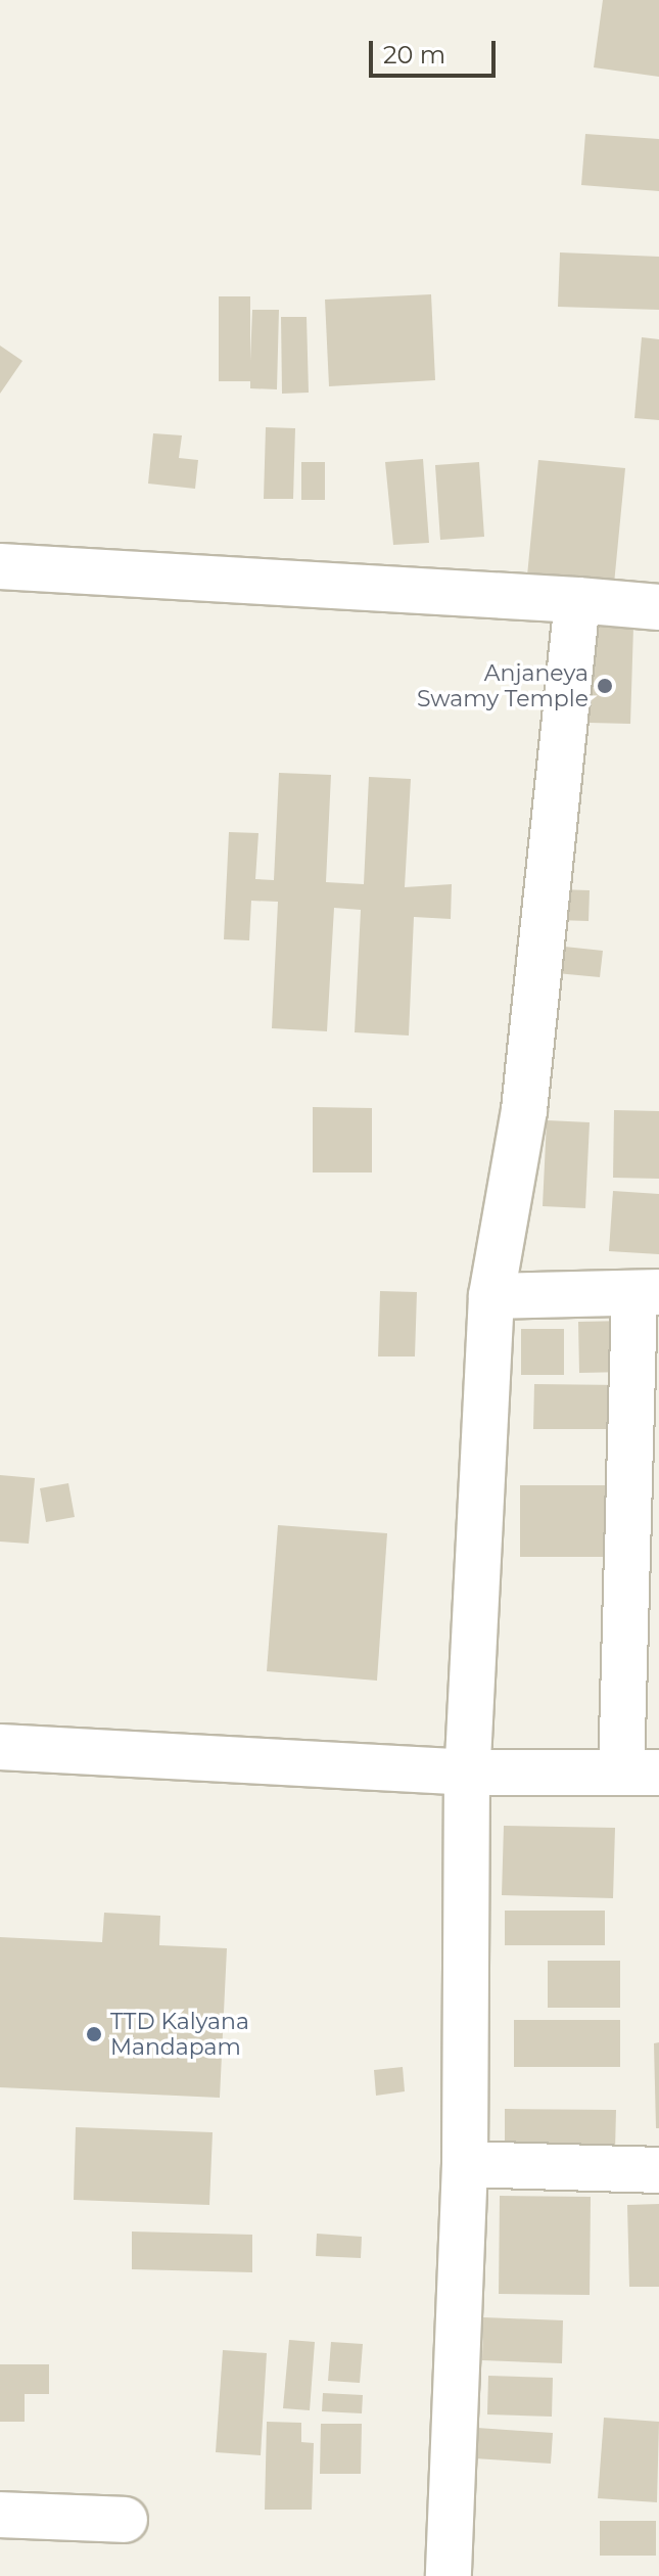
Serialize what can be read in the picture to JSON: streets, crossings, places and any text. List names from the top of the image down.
{
  "places": ["Anjaneya Swamy Temple", "TTD Kalyana Mandapam"],
  "scale_bar": "20 m"
}
